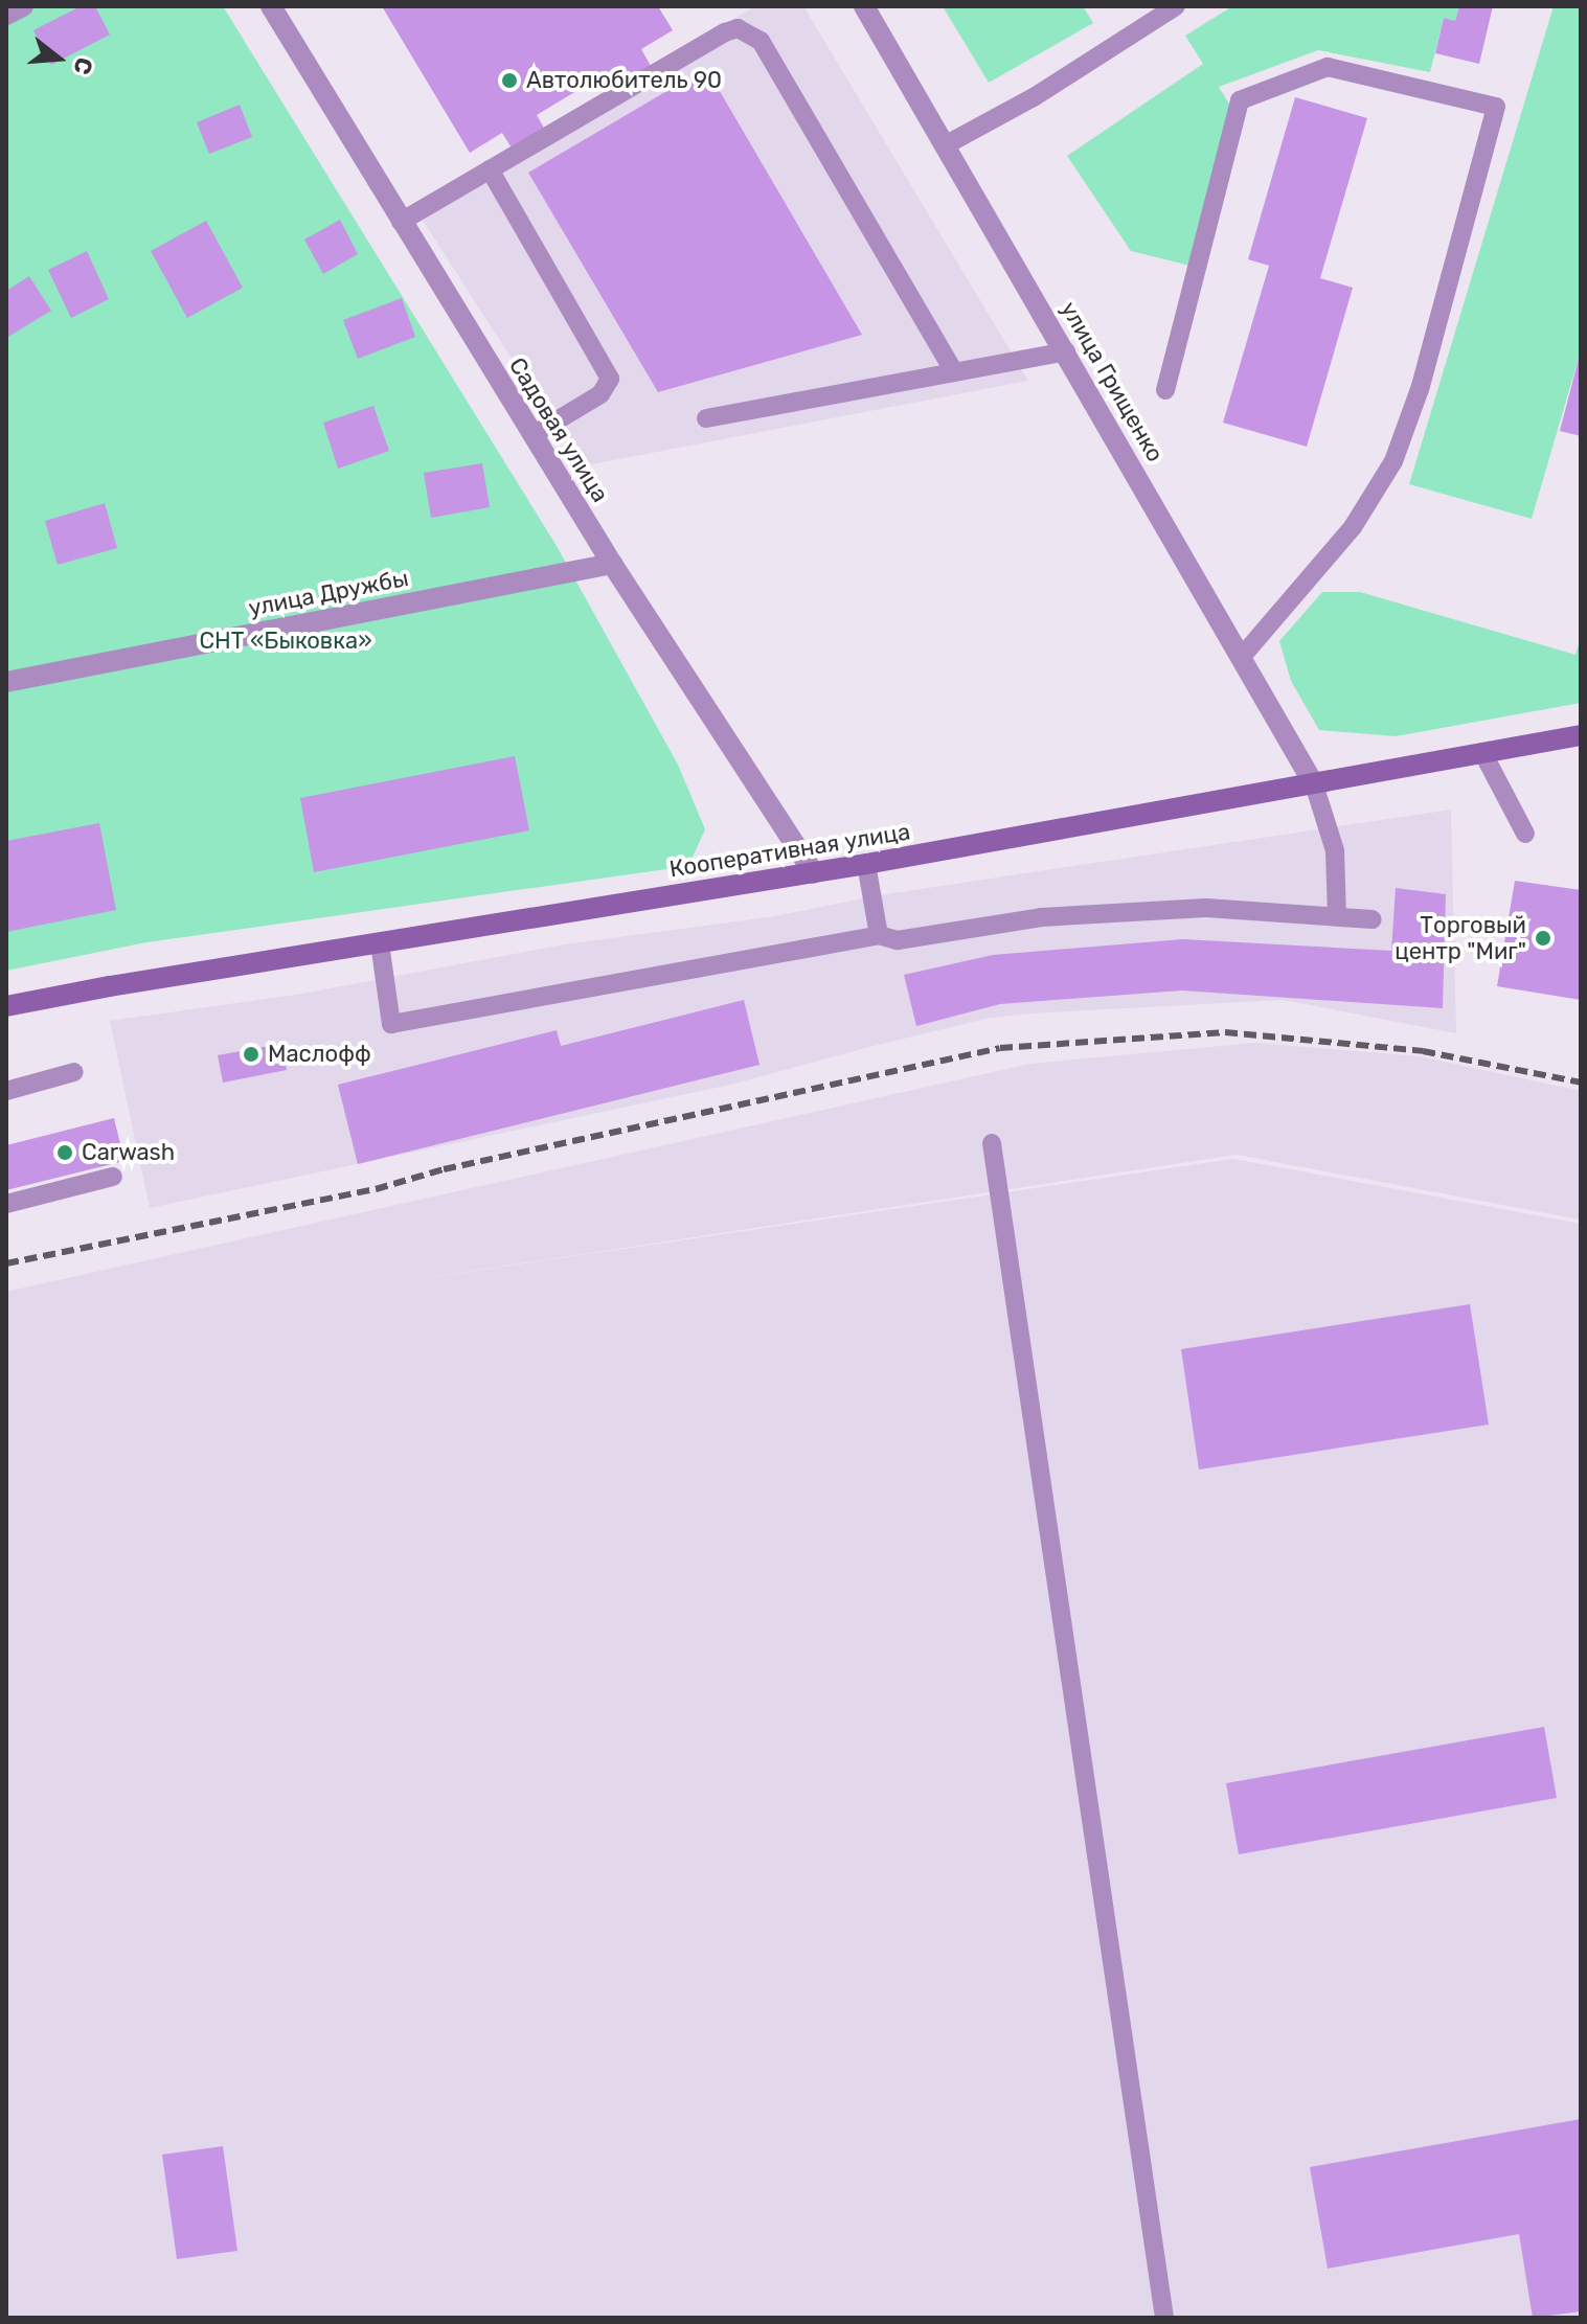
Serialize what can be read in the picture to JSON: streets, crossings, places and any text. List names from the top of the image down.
{
  "streets": {
    "main road": ["Кооперативная улица"],
    "street": ["улица Грищенко", "Садовая улица", "улица Дружбы"]
  },
  "crossings": [
    ["улица Грищенко", "Кооперативная улица"],
    ["Садовая улица", "улица Дружбы"],
    ["Садовая улица", "Кооперативная улица"]
  ],
  "parks": ["СНТ «Быковка»"],
  "places": [
    "Автолюбитель 90",
    "Торговый центр \"Миг\"",
    "Маслофф",
    "Carwash"
  ],
  "north": "right"
}
